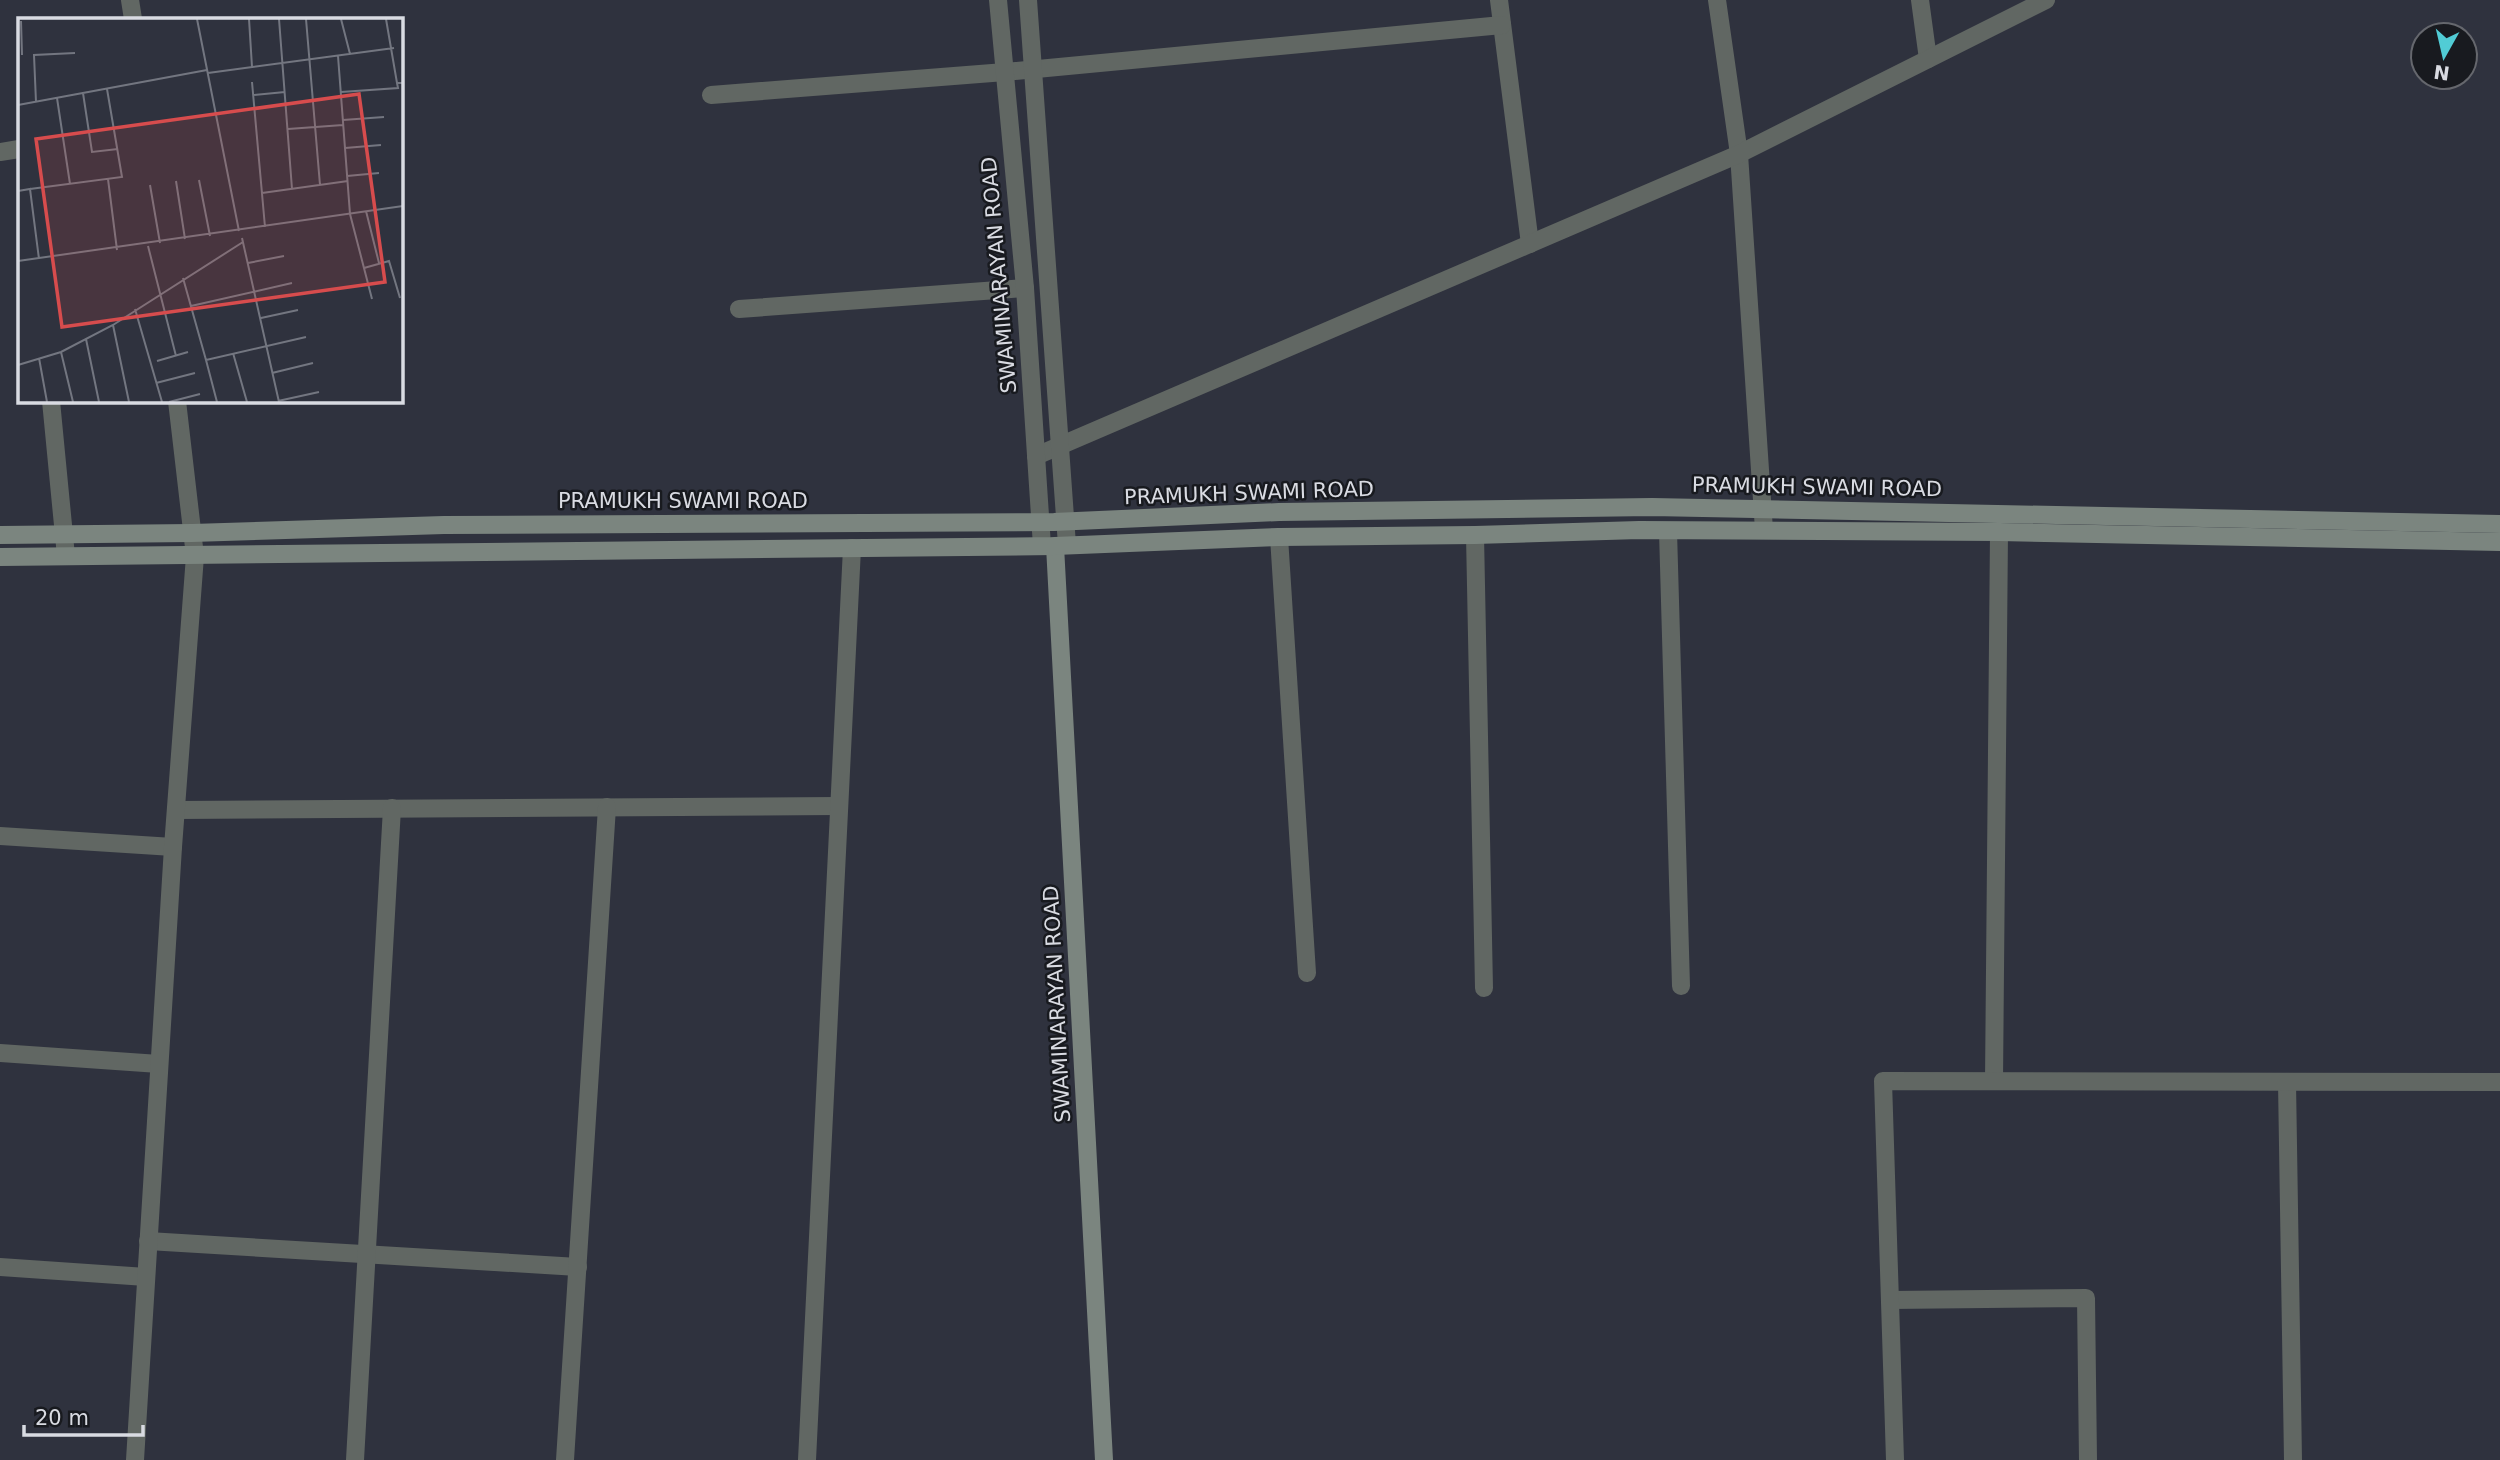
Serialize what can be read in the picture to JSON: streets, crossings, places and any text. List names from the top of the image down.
{
  "streets": {
    "main road": ["SWAMINARAYAN ROAD", "PRAMUKH SWAMI ROAD"]
  },
  "crossings": [
    ["SWAMINARAYAN ROAD", "PRAMUKH SWAMI ROAD"]
  ],
  "scale_bar": "20 m",
  "north": "bottom"
}
